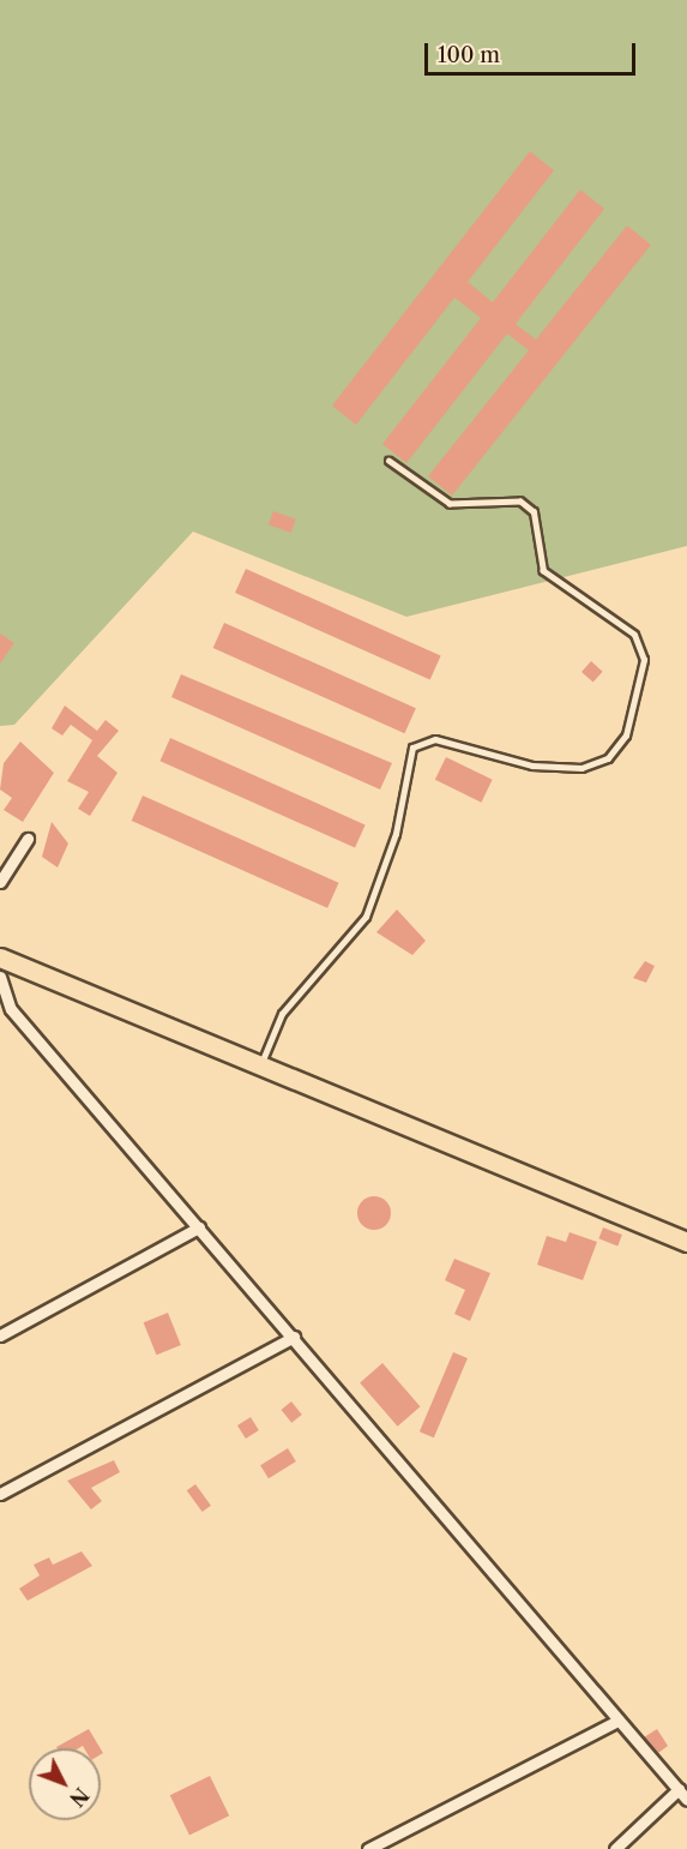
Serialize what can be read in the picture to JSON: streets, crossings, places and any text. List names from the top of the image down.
{
  "scale_bar": "100 m",
  "north": "bottom right"
}
